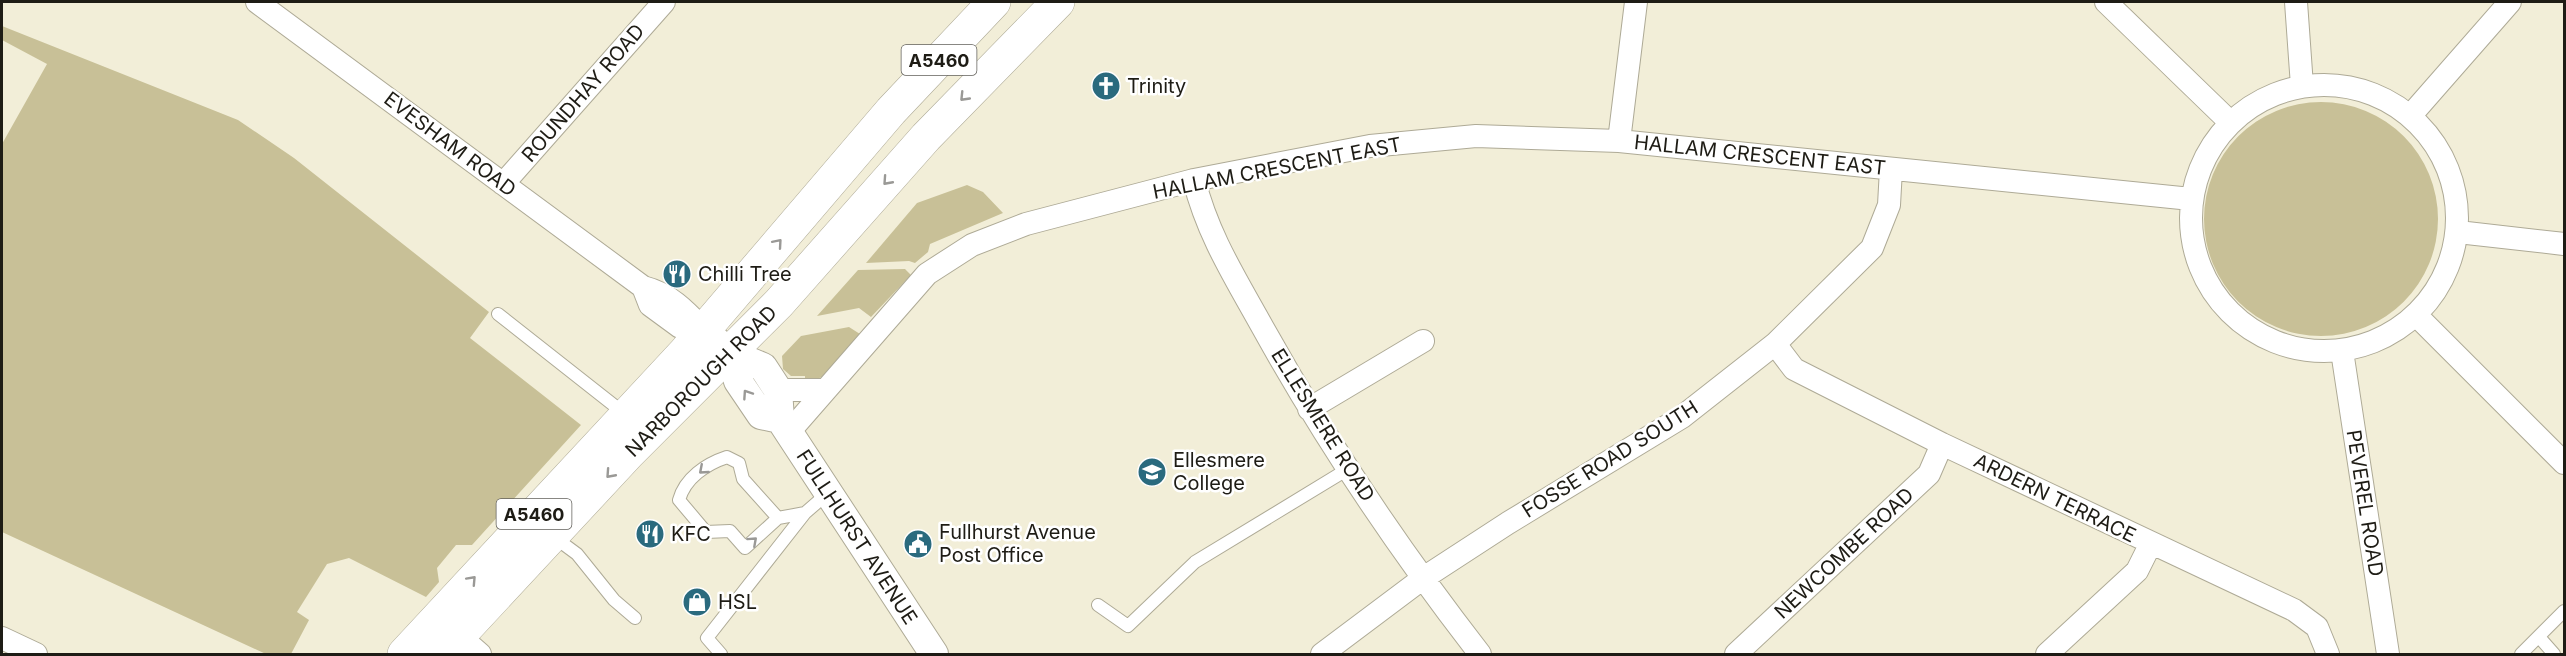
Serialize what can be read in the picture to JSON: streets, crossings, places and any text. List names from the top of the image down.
{
  "streets": {
    "main road": ["A5460", "NARBOROUGH ROAD"],
    "street": [
      "ROUNDHAY ROAD",
      "EVESHAM ROAD",
      "HALLAM CRESCENT EAST",
      "ELLESMERE ROAD",
      "FOSSE ROAD SOUTH",
      "ARDERN TERRACE",
      "PEVEREL ROAD",
      "FULLHURST AVENUE",
      "NEWCOMBE ROAD"
    ]
  },
  "crossings": [
    ["ROUNDHAY ROAD", "EVESHAM ROAD"],
    ["EVESHAM ROAD", "NARBOROUGH ROAD"],
    ["EVESHAM ROAD", "FULLHURST AVENUE"],
    ["HALLAM CRESCENT EAST", "ELLESMERE ROAD"],
    ["HALLAM CRESCENT EAST", "FOSSE ROAD SOUTH"],
    ["HALLAM CRESCENT EAST", "FULLHURST AVENUE"],
    ["NARBOROUGH ROAD", "FULLHURST AVENUE"],
    ["ELLESMERE ROAD", "FOSSE ROAD SOUTH"],
    ["FOSSE ROAD SOUTH", "ARDERN TERRACE"],
    ["ARDERN TERRACE", "NEWCOMBE ROAD"]
  ],
  "places": {
    "church": ["Trinity"],
    "restaurant": ["Chilli Tree", "KFC"],
    "school or university": ["Ellesmere College"],
    "public building": ["Fullhurst Avenue Post Office"],
    "shop": ["HSL"]
  }
}
